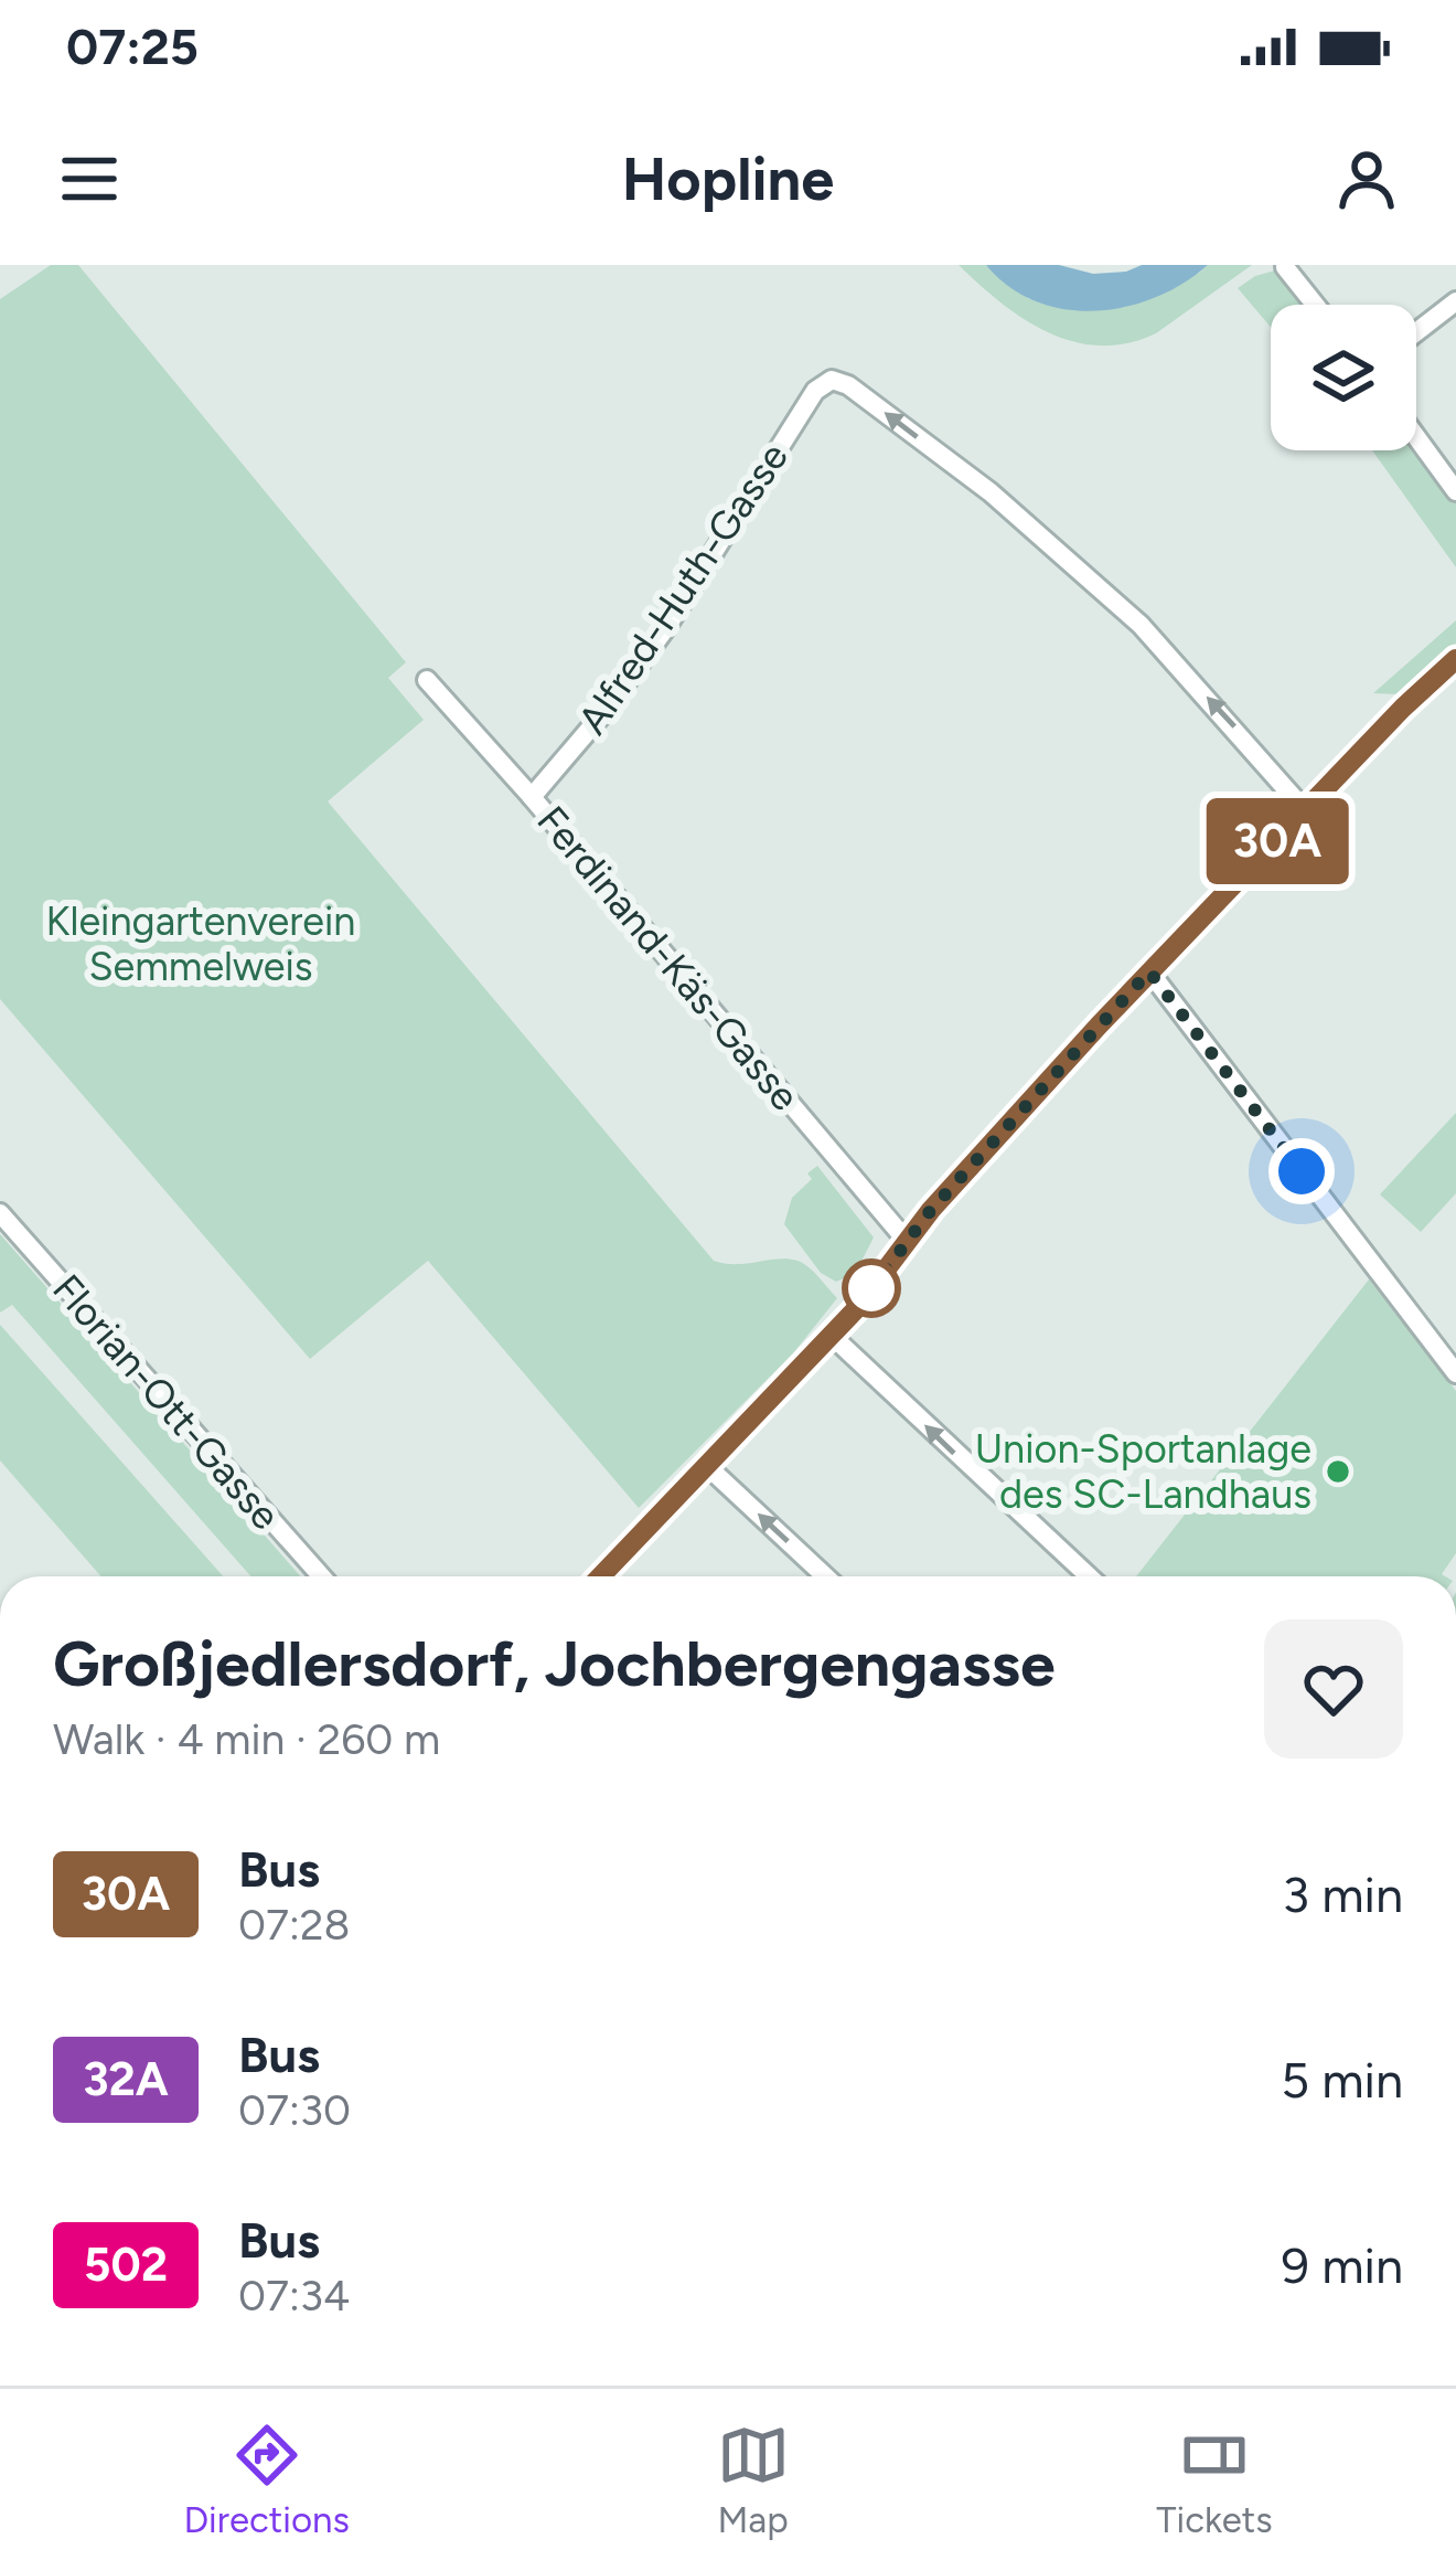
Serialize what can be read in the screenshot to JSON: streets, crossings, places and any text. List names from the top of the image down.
{
  "streets": {
    "street": ["Alfred-Huth-Gasse", "Ferdinand-Käs-Gasse", "Florian-Ott-Gasse"]
  },
  "crossings": [
    ["Alfred-Huth-Gasse", "Ferdinand-Käs-Gasse"]
  ],
  "parks": ["Kleingartenverein Semmelweis"],
  "places": ["Union-Sportanlage des SC-Landhaus"],
  "lines": ["bus line 30A"],
  "page": {
    "status": "07:25",
    "header": "Hopline",
    "on_map": "30A",
    "heading": ["Großjedlersdorf, Jochbergengasse", "Walk · 4 min · 260 m"],
    "list": [
      {
        "mark": "30A",
        "name": "Bus",
        "note": "07:28",
        "value": "3 min"
      },
      {
        "mark": "32A",
        "name": "Bus",
        "note": "07:30",
        "value": "5 min"
      },
      {
        "mark": "502",
        "name": "Bus",
        "note": "07:34",
        "value": "9 min"
      }
    ],
    "tabs": ["Directions", "Map", "Tickets"]
  }
}
